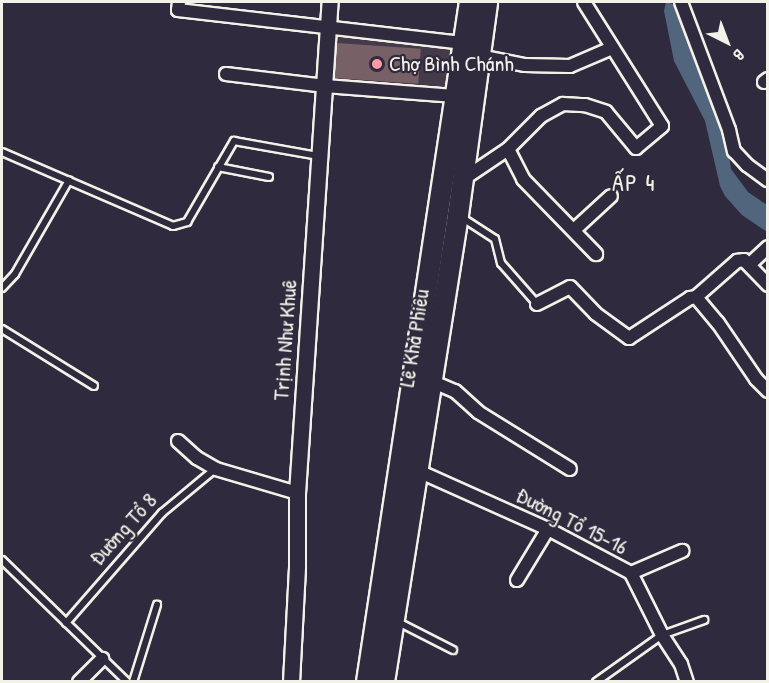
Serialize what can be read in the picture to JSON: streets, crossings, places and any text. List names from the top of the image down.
{
  "streets": {
    "highway": ["Lê Khả Phiêu"],
    "street": ["Trịnh Như Khuê", "Đường Tổ 15-16"],
    "lane": ["Đường Tổ 8"]
  },
  "crossings": [
    ["Lê Khả Phiêu", "Đường Tổ 15-16"]
  ],
  "districts": ["ẤP 4"],
  "places": ["Chợ Bình Chánh"],
  "north": "bottom right"
}
